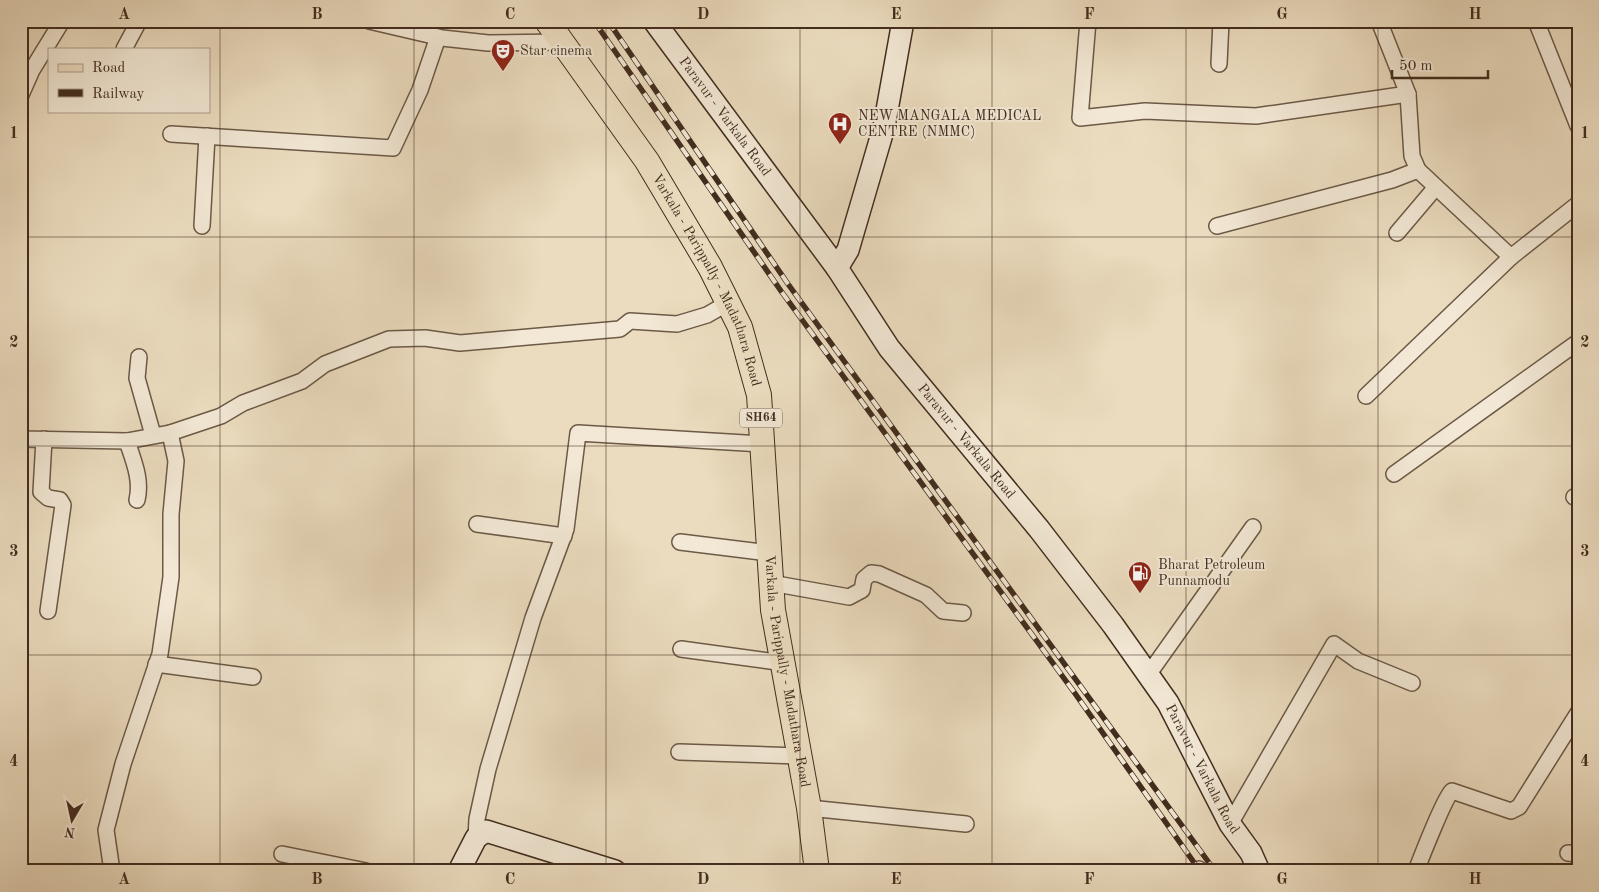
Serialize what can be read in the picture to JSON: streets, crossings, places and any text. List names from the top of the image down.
{
  "streets": {
    "main road": ["Paravur - Varkala Road", "Varkala - Parippally - Madathara Road", "SH64"]
  },
  "places": {
    "theatre": ["Star cinema"],
    "hospital": ["NEW MANGALA MEDICAL CENTRE (NMMC)"],
    "fuel station": ["Bharat Petroleum Punnamodu"]
  },
  "legend": ["Road", "Railway"],
  "scale_bar": "50 m",
  "north": "bottom",
  "grid": {
    "columns": [
      "A",
      "B",
      "C",
      "D",
      "E",
      "F",
      "G",
      "H"
    ],
    "rows": [
      "1",
      "2",
      "3",
      "4"
    ]
  }
}
